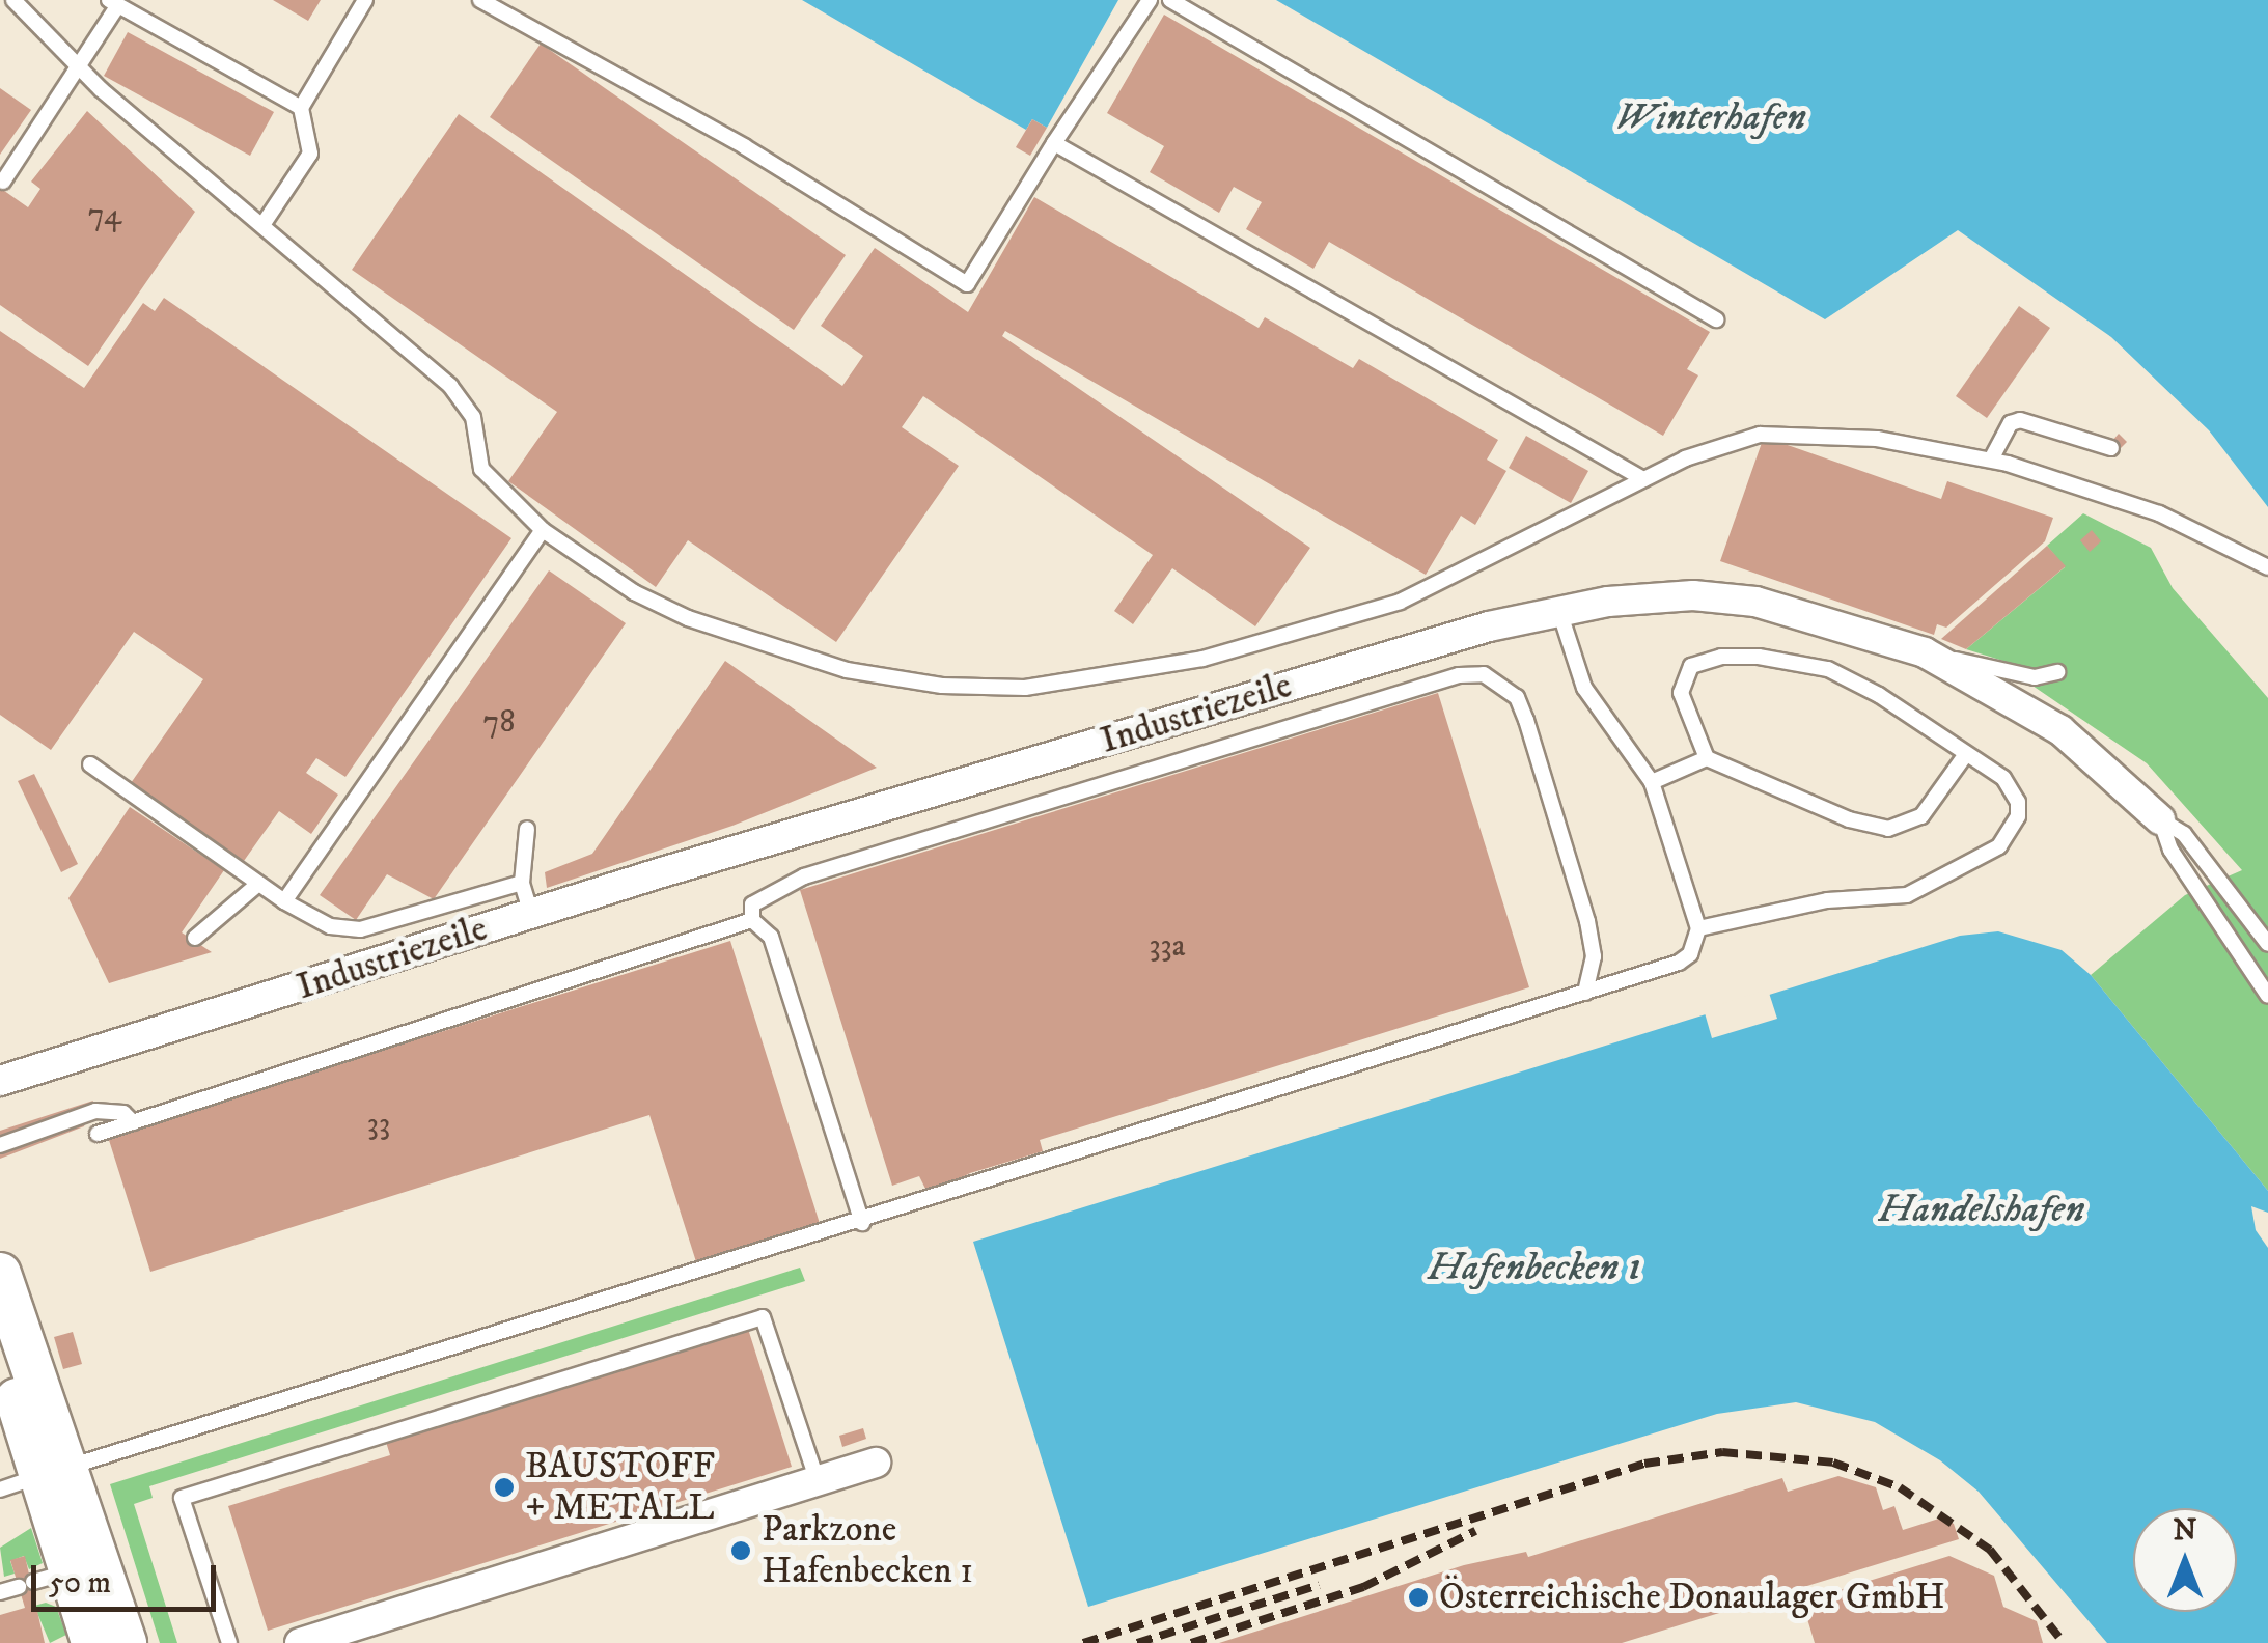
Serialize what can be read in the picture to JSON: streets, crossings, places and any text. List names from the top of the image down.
{
  "streets": {
    "street": ["Industriezeile"]
  },
  "water": ["Winterhafen", "Handelshafen", "Hafenbecken 1"],
  "places": ["BAUSTOFF + METALL", "Parkzone Hafenbecken 1", "Österreichische Donaulager GmbH"],
  "house_numbers": [
    "74",
    "78",
    "33a",
    "33"
  ],
  "scale_bar": "50 m",
  "north": "top"
}
